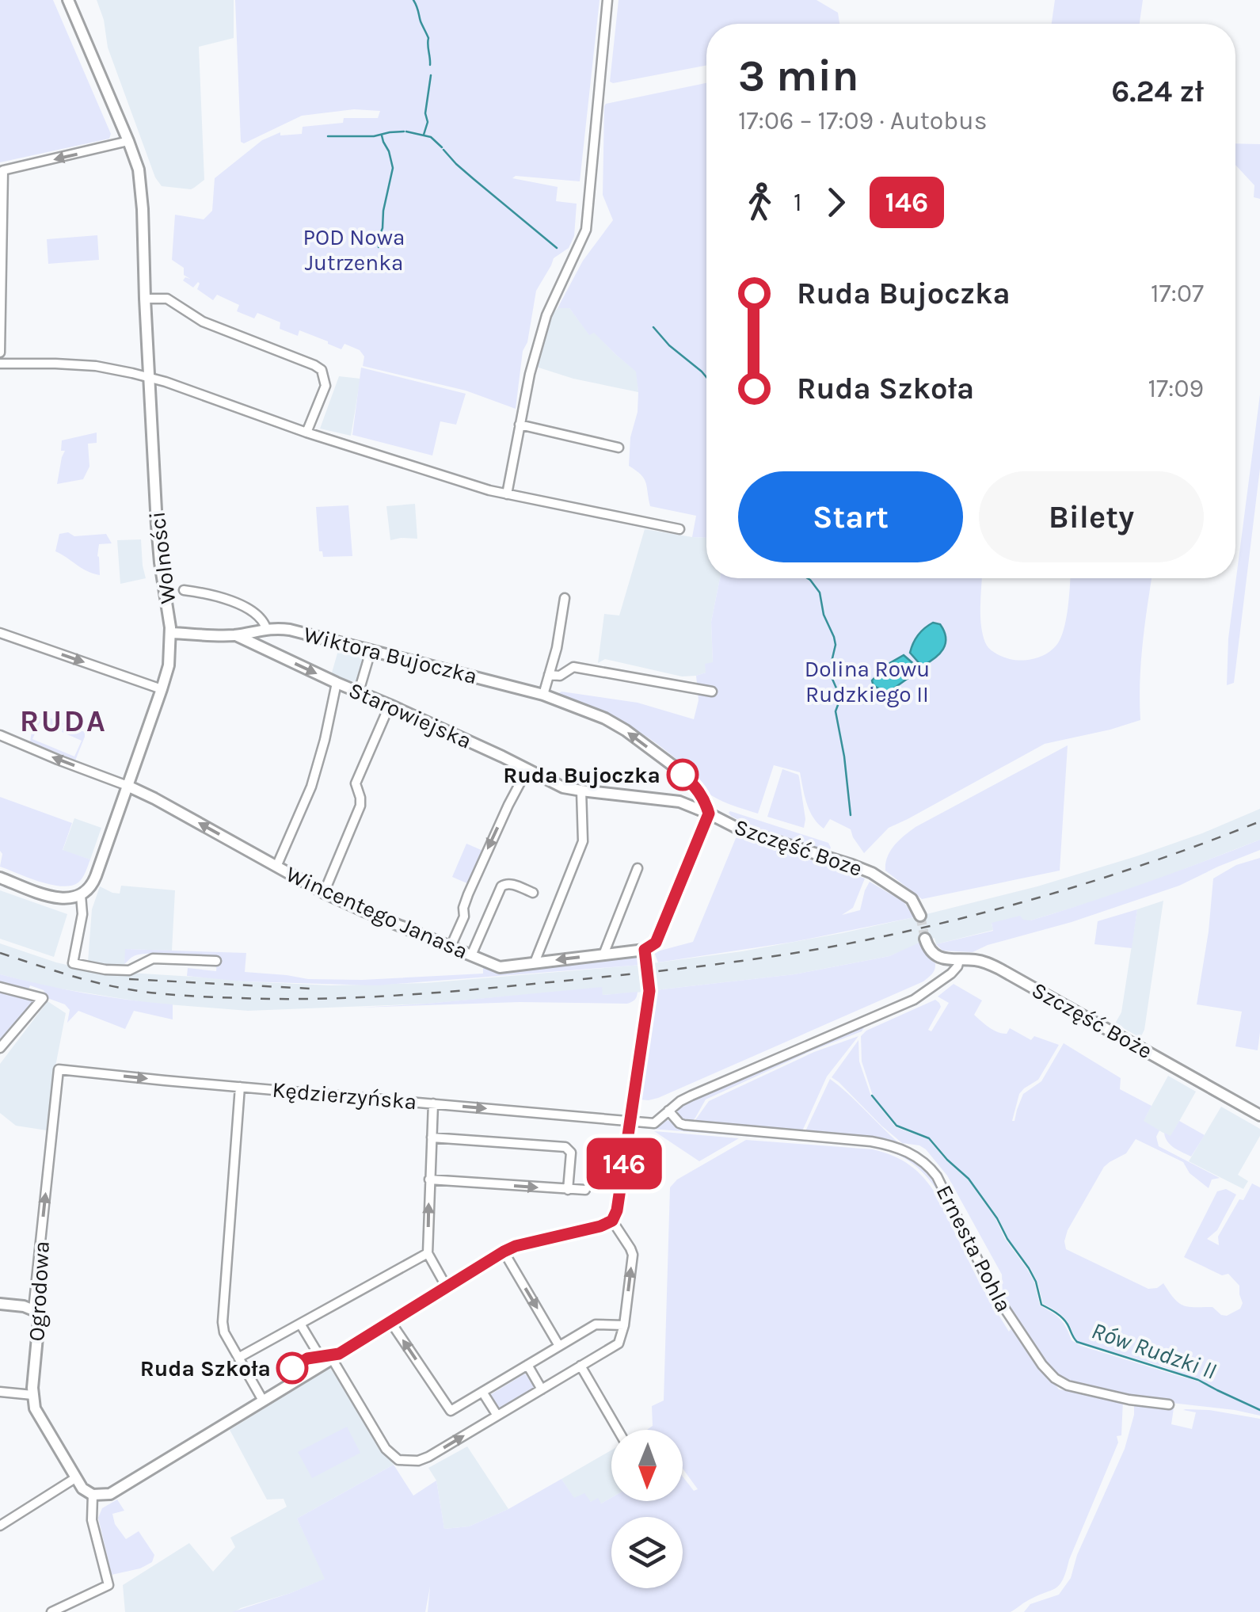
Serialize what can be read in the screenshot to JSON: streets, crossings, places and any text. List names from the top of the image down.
{
  "streets": {
    "street": [
      "Wolności",
      "Wiktora Bujoczka",
      "Starowiejska",
      "Szczęść Boze",
      "Wincentego Janasa",
      "Szczęść Boże",
      "Kędzierzyńska",
      "Ernesta Pohla",
      "Ogrodowa"
    ]
  },
  "crossings": [
    ["Wolności", "Wincentego Janasa"],
    ["Wiktora Bujoczka", "Starowiejska"],
    ["Wiktora Bujoczka", "Szczęść Boze"],
    ["Starowiejska", "Szczęść Boze"],
    ["Szczęść Boże", "Kędzierzyńska"],
    ["Kędzierzyńska", "Ernesta Pohla"],
    ["Kędzierzyńska", "Ogrodowa"]
  ],
  "one_way": ["Wincentego Janasa", "Kędzierzyńska", "Ogrodowa"],
  "districts": ["RUDA"],
  "water": ["Rów Rudzki II"],
  "parks": ["POD Nowa Jutrzenka", "Dolina Rowu Rudzkiego II"],
  "places": ["Ruda Bujoczka", "Ruda Szkoła"],
  "lines": ["bus line 146"],
  "north": "bottom",
  "page": {
    "on_map": "146",
    "heading": ["3 min", "17:06 – 17:09 · Autobus", "6.24 zł"],
    "legs": ["1", "146"],
    "list": [
      {
        "name": "Ruda Bujoczka",
        "value": "17:07"
      },
      {
        "name": "Ruda Szkoła",
        "value": "17:09"
      }
    ],
    "buttons": ["Start", "Bilety"]
  }
}
